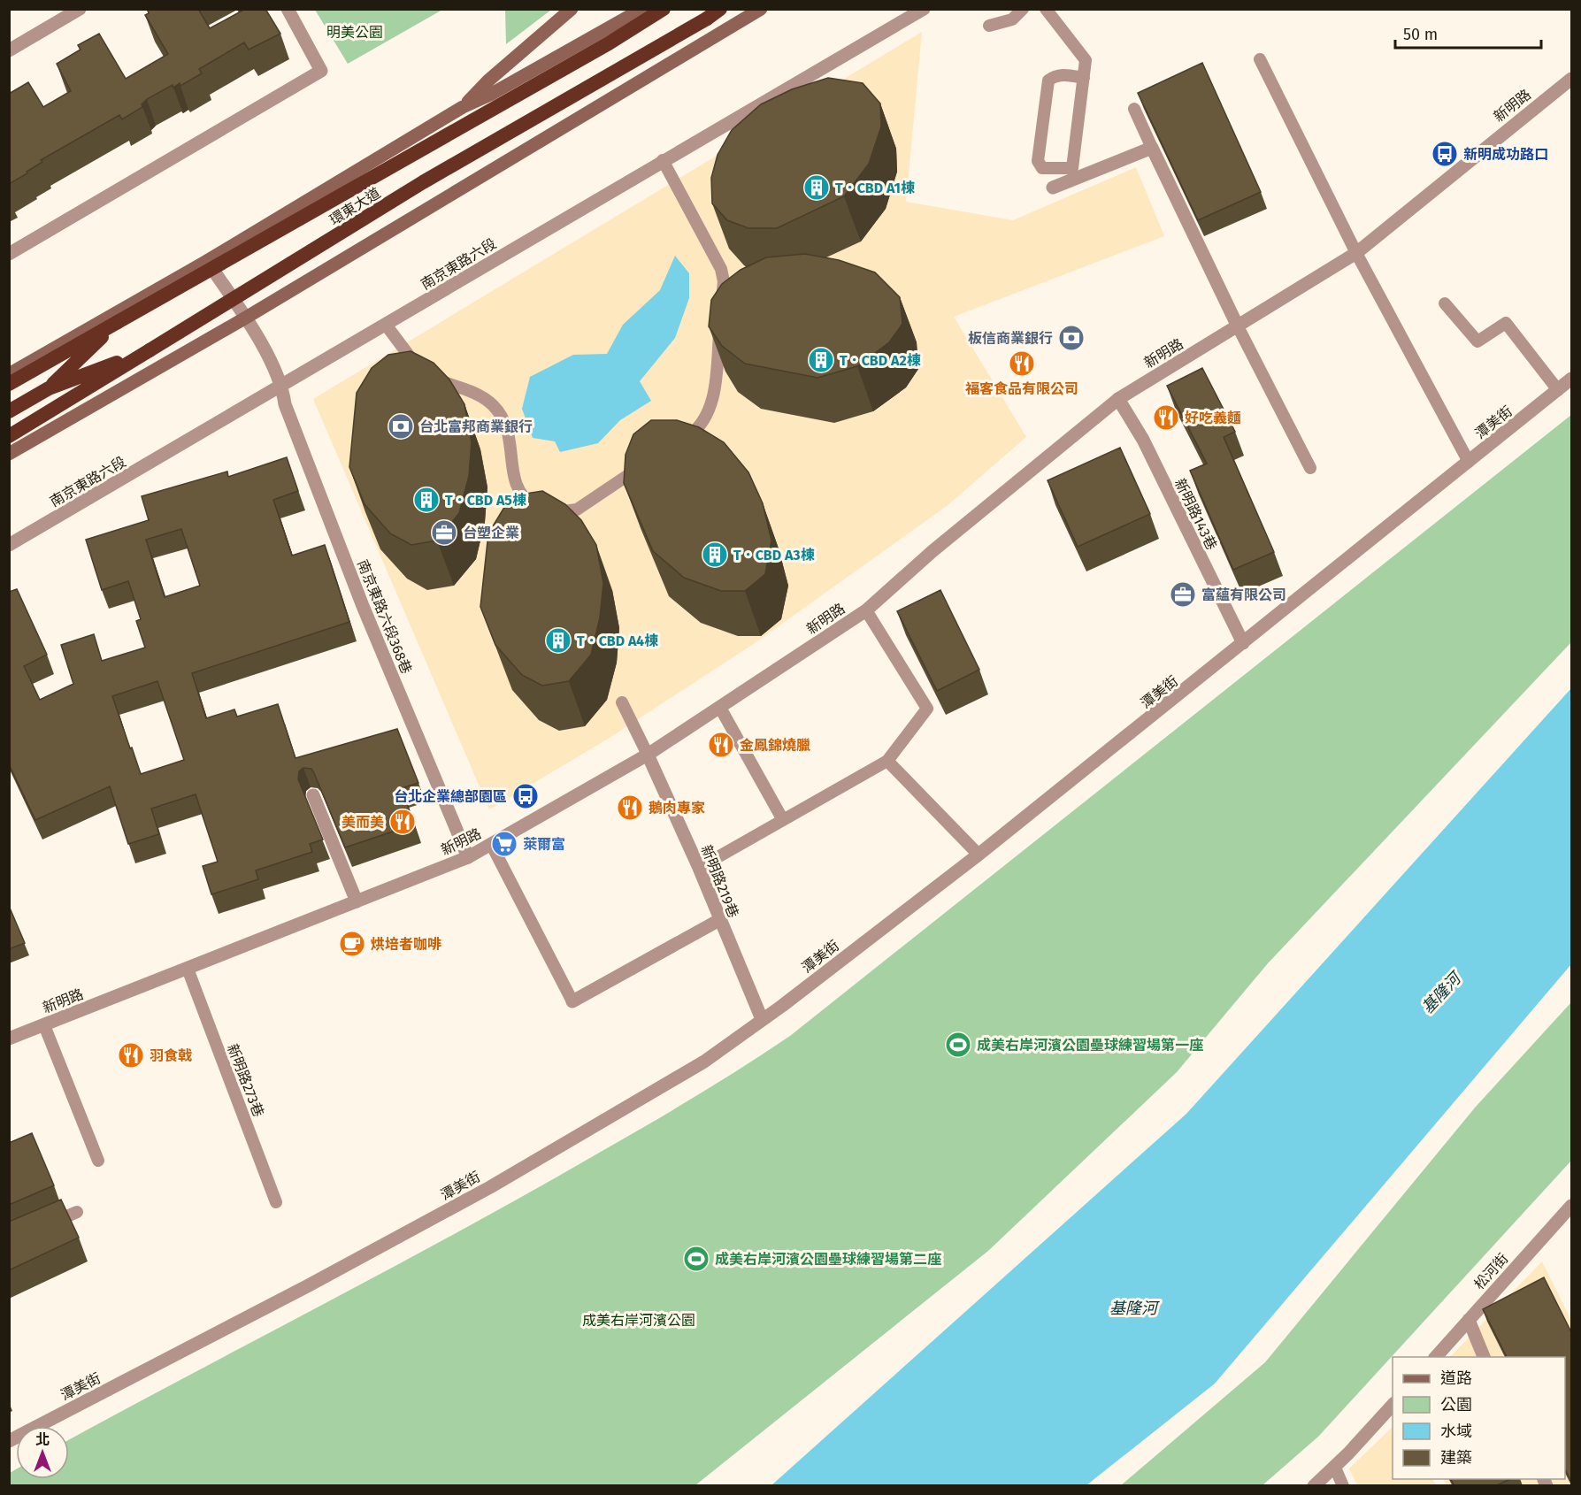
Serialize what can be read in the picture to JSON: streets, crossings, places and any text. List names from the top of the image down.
{
  "streets": {
    "highway": ["環東大道"],
    "street": [
      "新明路",
      "南京東路六段",
      "潭美街",
      "新明路143巷",
      "南京東路六段368巷",
      "新明路219巷",
      "松河街"
    ],
    "lane": ["新明路273巷"]
  },
  "crossings": [
    ["新明路", "新明路143巷"],
    ["新明路", "南京東路六段368巷"],
    ["新明路", "新明路219巷"],
    ["新明路", "新明路273巷"],
    ["南京東路六段", "南京東路六段368巷"],
    ["潭美街", "新明路143巷"],
    ["潭美街", "新明路219巷"]
  ],
  "water": ["基隆河"],
  "parks": ["明美公園", "成美右岸河濱公園"],
  "places": {
    "bus stop": ["新明成功路口", "台北企業總部園區"],
    "building": [
      "T．CBD A1棟",
      "T．CBD A2棟",
      "T．CBD A5棟",
      "T．CBD A3棟",
      "T．CBD A4棟"
    ],
    "bank": ["板信商業銀行", "台北富邦商業銀行"],
    "restaurant": [
      "福客食品有限公司",
      "好吃義麵",
      "金鳳錦燒臘",
      "鵝肉專家",
      "美而美",
      "羽食戟"
    ],
    "office": ["台塑企業", "富蘊有限公司"],
    "supermarket": ["萊爾富"],
    "cafe": ["烘培者咖啡"],
    "sports": ["成美右岸河濱公園壘球練習場第一座", "成美右岸河濱公園壘球練習場第二座"]
  },
  "legend": [
    "道路",
    "公園",
    "水域",
    "建築"
  ],
  "scale_bar": "50 m",
  "north": "top"
}
